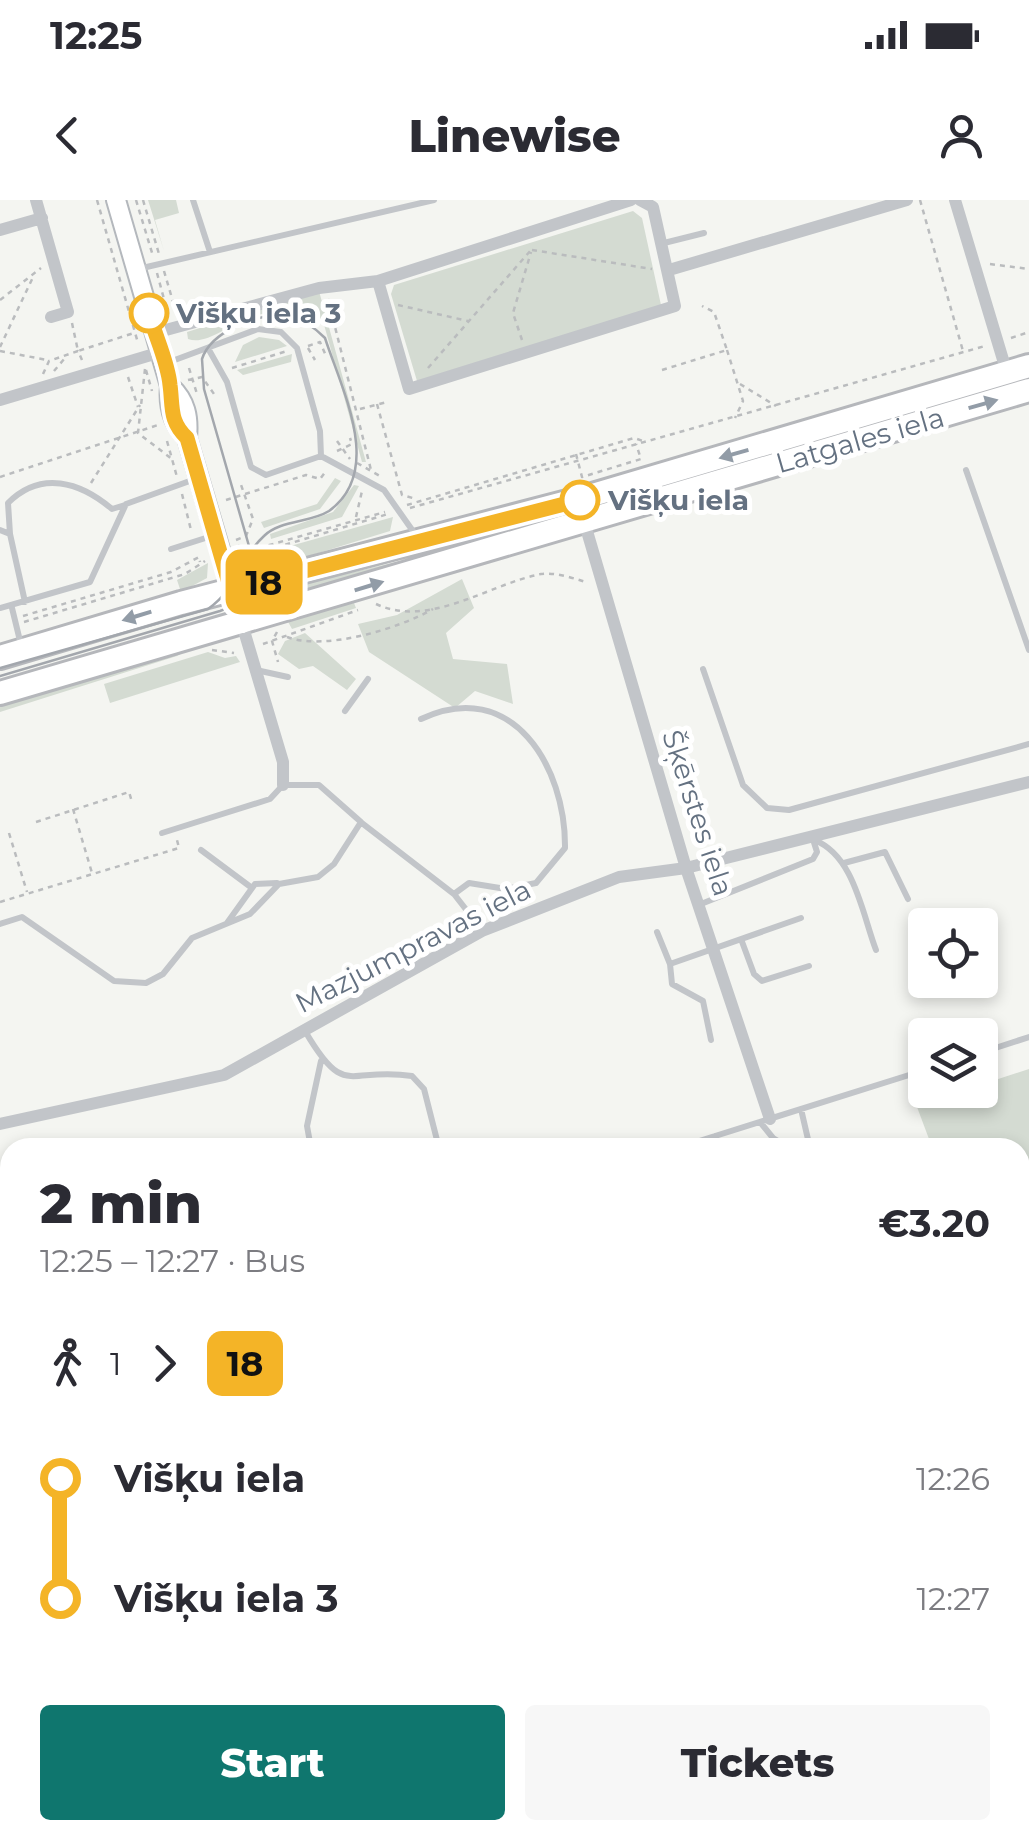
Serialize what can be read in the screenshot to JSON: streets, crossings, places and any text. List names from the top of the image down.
{
  "streets": {
    "highway": ["Latgales iela"],
    "street": ["Šķērstes iela", "Mazjumpravas iela"]
  },
  "crossings": [
    ["Latgales iela", "Šķērstes iela"],
    ["Šķērstes iela", "Mazjumpravas iela"]
  ],
  "places": ["Višķu iela 3", "Višķu iela"],
  "lines": ["bus line 18"],
  "page": {
    "status": "12:25",
    "header": "Linewise",
    "on_map": "18",
    "heading": ["2 min", "12:25 – 12:27 · Bus", "€3.20"],
    "legs": ["1", "18"],
    "list": [
      {
        "name": "Višķu iela",
        "value": "12:26"
      },
      {
        "name": "Višķu iela 3",
        "value": "12:27"
      }
    ],
    "buttons": ["Start", "Tickets"]
  }
}
